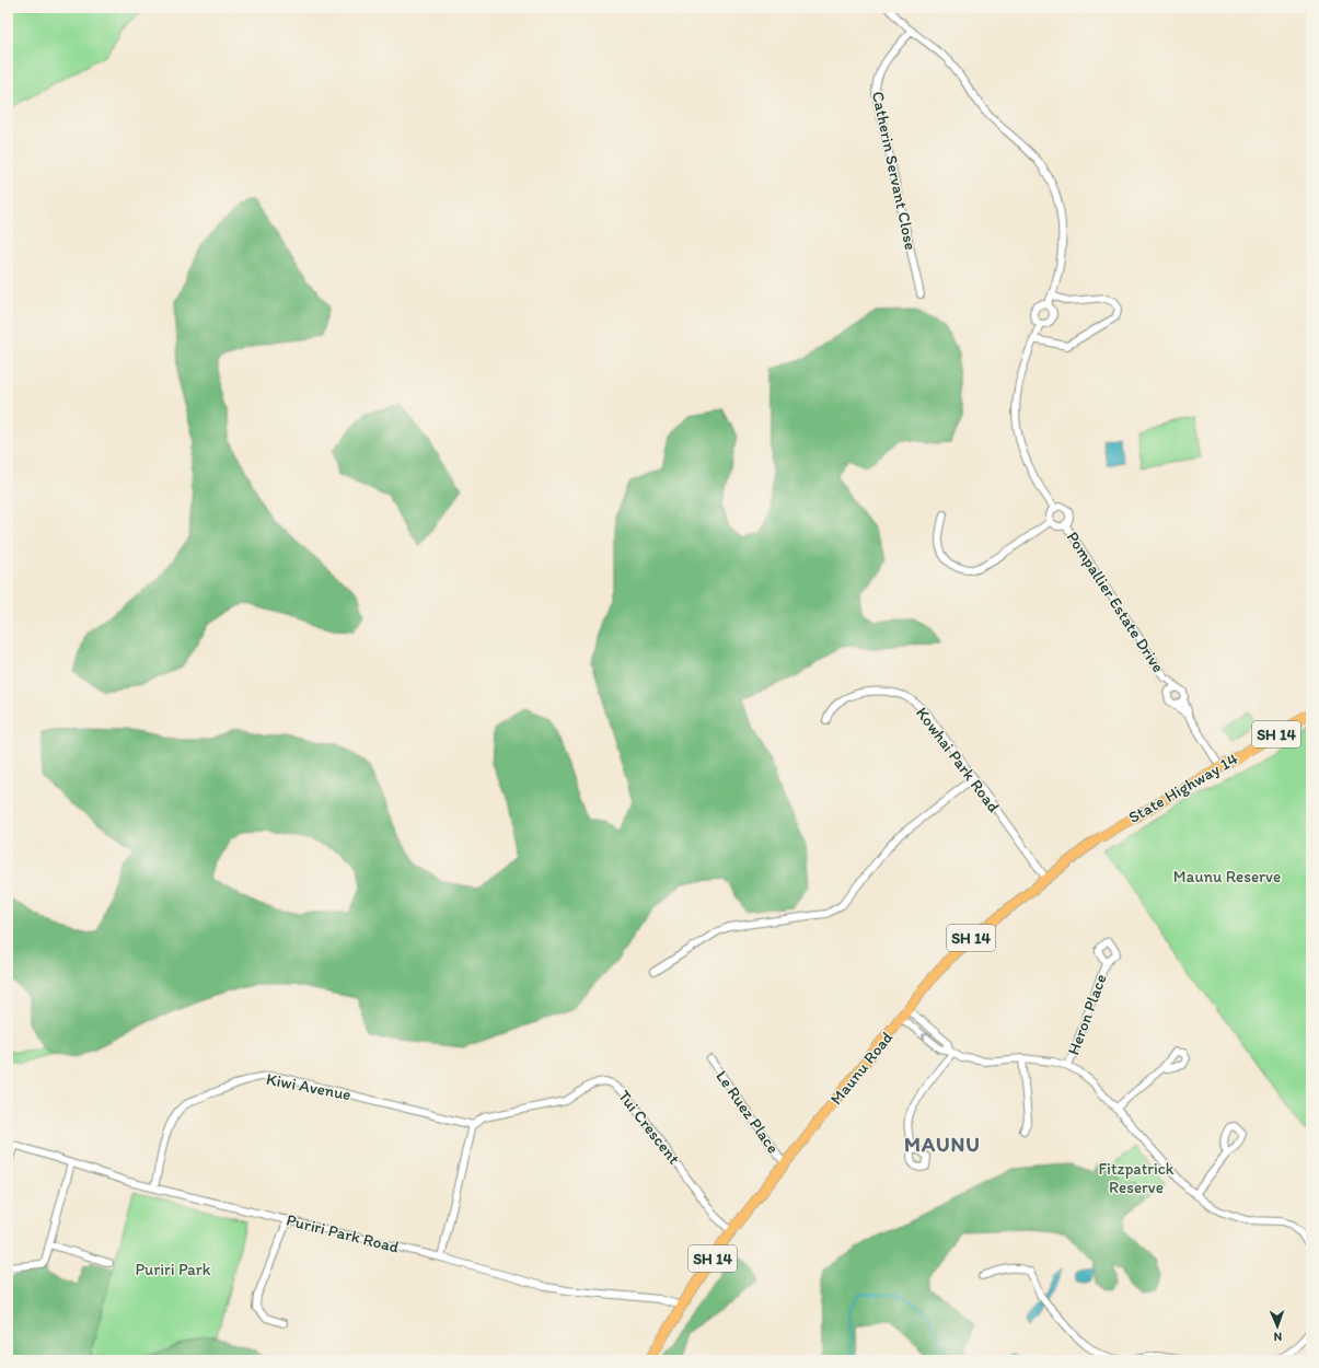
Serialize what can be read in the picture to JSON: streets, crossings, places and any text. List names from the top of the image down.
{
  "streets": {
    "main road": ["SH 14", "State Highway 14", "Maunu Road"],
    "street": [
      "Catherin Servant Close",
      "Pompallier Estate Drive",
      "Kowhai Park Road",
      "Heron Place",
      "Kiwi Avenue",
      "Le Ruez Place",
      "Tui Crescent",
      "Puriri Park Road"
    ]
  },
  "crossings": [
    ["Kowhai Park Road", "Maunu Road"],
    ["State Highway 14", "Maunu Road"],
    ["Maunu Road", "Le Ruez Place"],
    ["Maunu Road", "Tui Crescent"],
    ["Maunu Road", "Puriri Park Road"],
    ["Kiwi Avenue", "Tui Crescent"],
    ["Kiwi Avenue", "Puriri Park Road"]
  ],
  "districts": ["MAUNU"],
  "parks": ["Maunu Reserve", "Fitzpatrick Reserve", "Puriri Park"],
  "north": "bottom"
}
